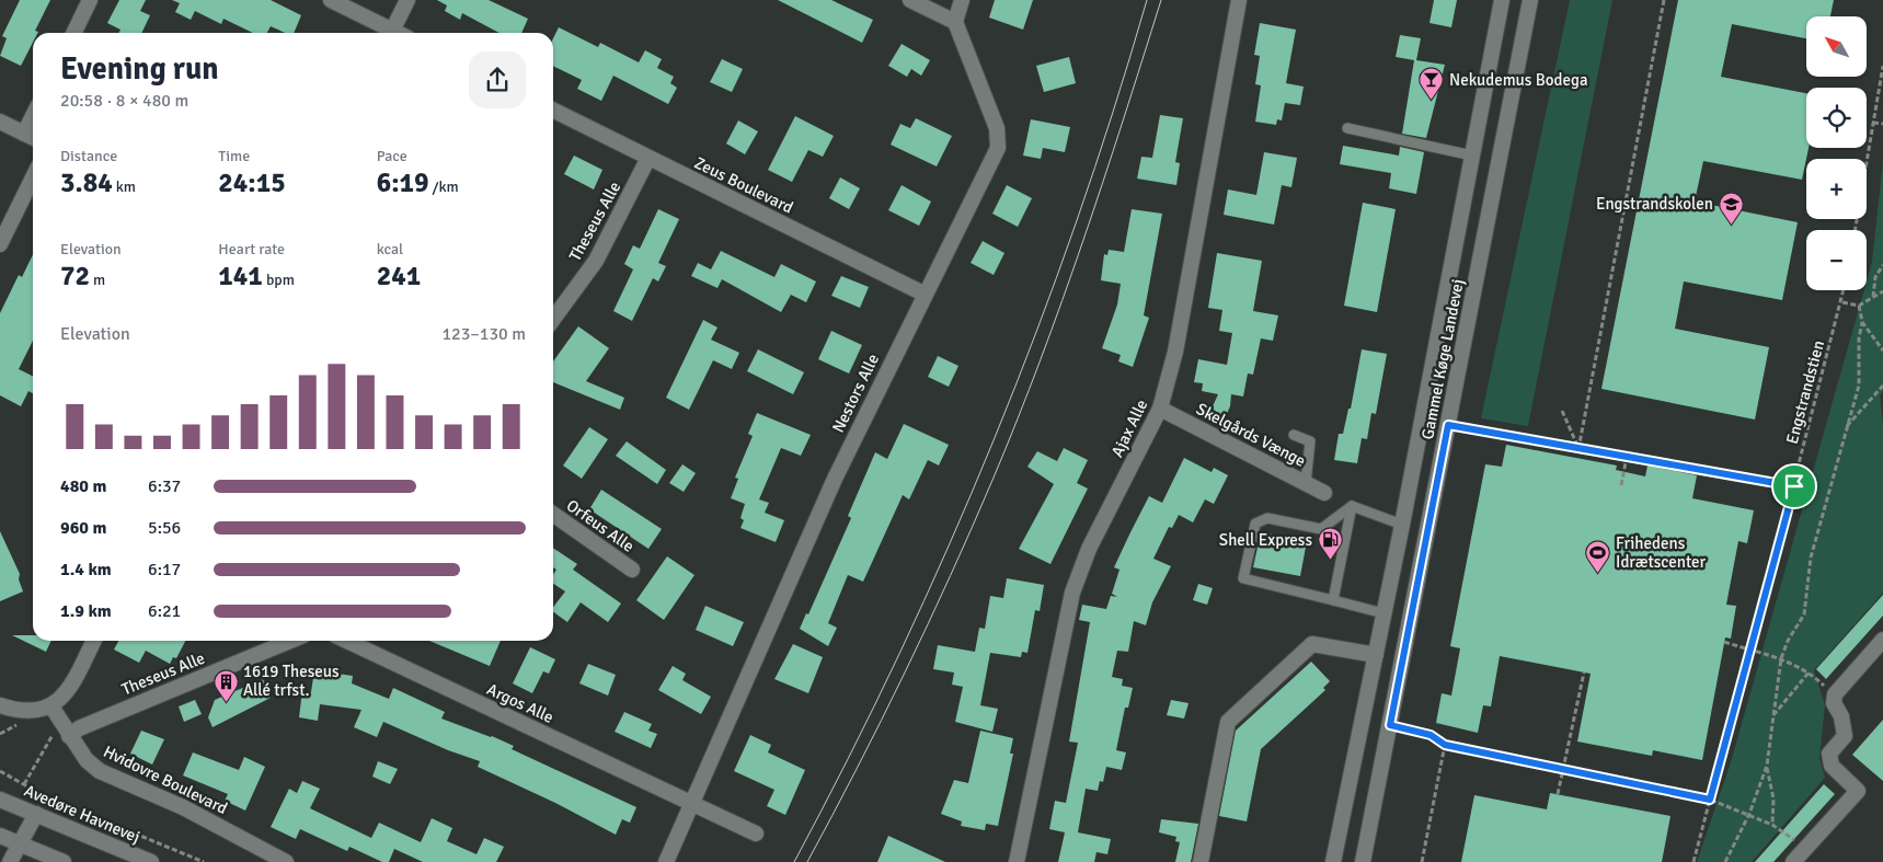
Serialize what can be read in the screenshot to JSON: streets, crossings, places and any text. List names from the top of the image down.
{
  "streets": {
    "street": [
      "Zeus Boulevard",
      "Theseus Alle",
      "Gammel Køge Landevej",
      "Nestors Alle",
      "Ajax Alle",
      "Skelgårds Vænge",
      "Orfeus Alle",
      "Argos Alle",
      "Hvidovre Boulevard",
      "Avedøre Havnevej"
    ],
    "path": ["Engstrandstien"]
  },
  "crossings": [
    ["Zeus Boulevard", "Theseus Alle"],
    ["Zeus Boulevard", "Nestors Alle"],
    ["Theseus Alle", "Hvidovre Boulevard"],
    ["Nestors Alle", "Argos Alle"],
    ["Ajax Alle", "Skelgårds Vænge"]
  ],
  "places": {
    "bar": ["Nekudemus Bodega"],
    "school or university": ["Engstrandskolen"],
    "fuel station": ["Shell Express"],
    "sports": ["Frihedens Idrætscenter"],
    "building": ["1619 Theseus Allé trfst."]
  },
  "north": "top left",
  "page": {
    "map_buttons": ["+", "−"],
    "heading": ["Evening run", "20:58 · 8 × 480 m"],
    "stats": [
      ["Distance", "3.84 km"],
      ["Time", "24:15"],
      ["Pace", "6:19 /km"],
      ["Elevation", "72 m"],
      ["Heart rate", "141 bpm"],
      ["kcal", "241"]
    ],
    "chart": ["Elevation", "123–130 m"],
    "list": [
      {
        "name": "480 m",
        "note": "6:37"
      },
      {
        "name": "960 m",
        "note": "5:56"
      },
      {
        "name": "1.4 km",
        "note": "6:17"
      },
      {
        "name": "1.9 km",
        "note": "6:21"
      }
    ]
  }
}
